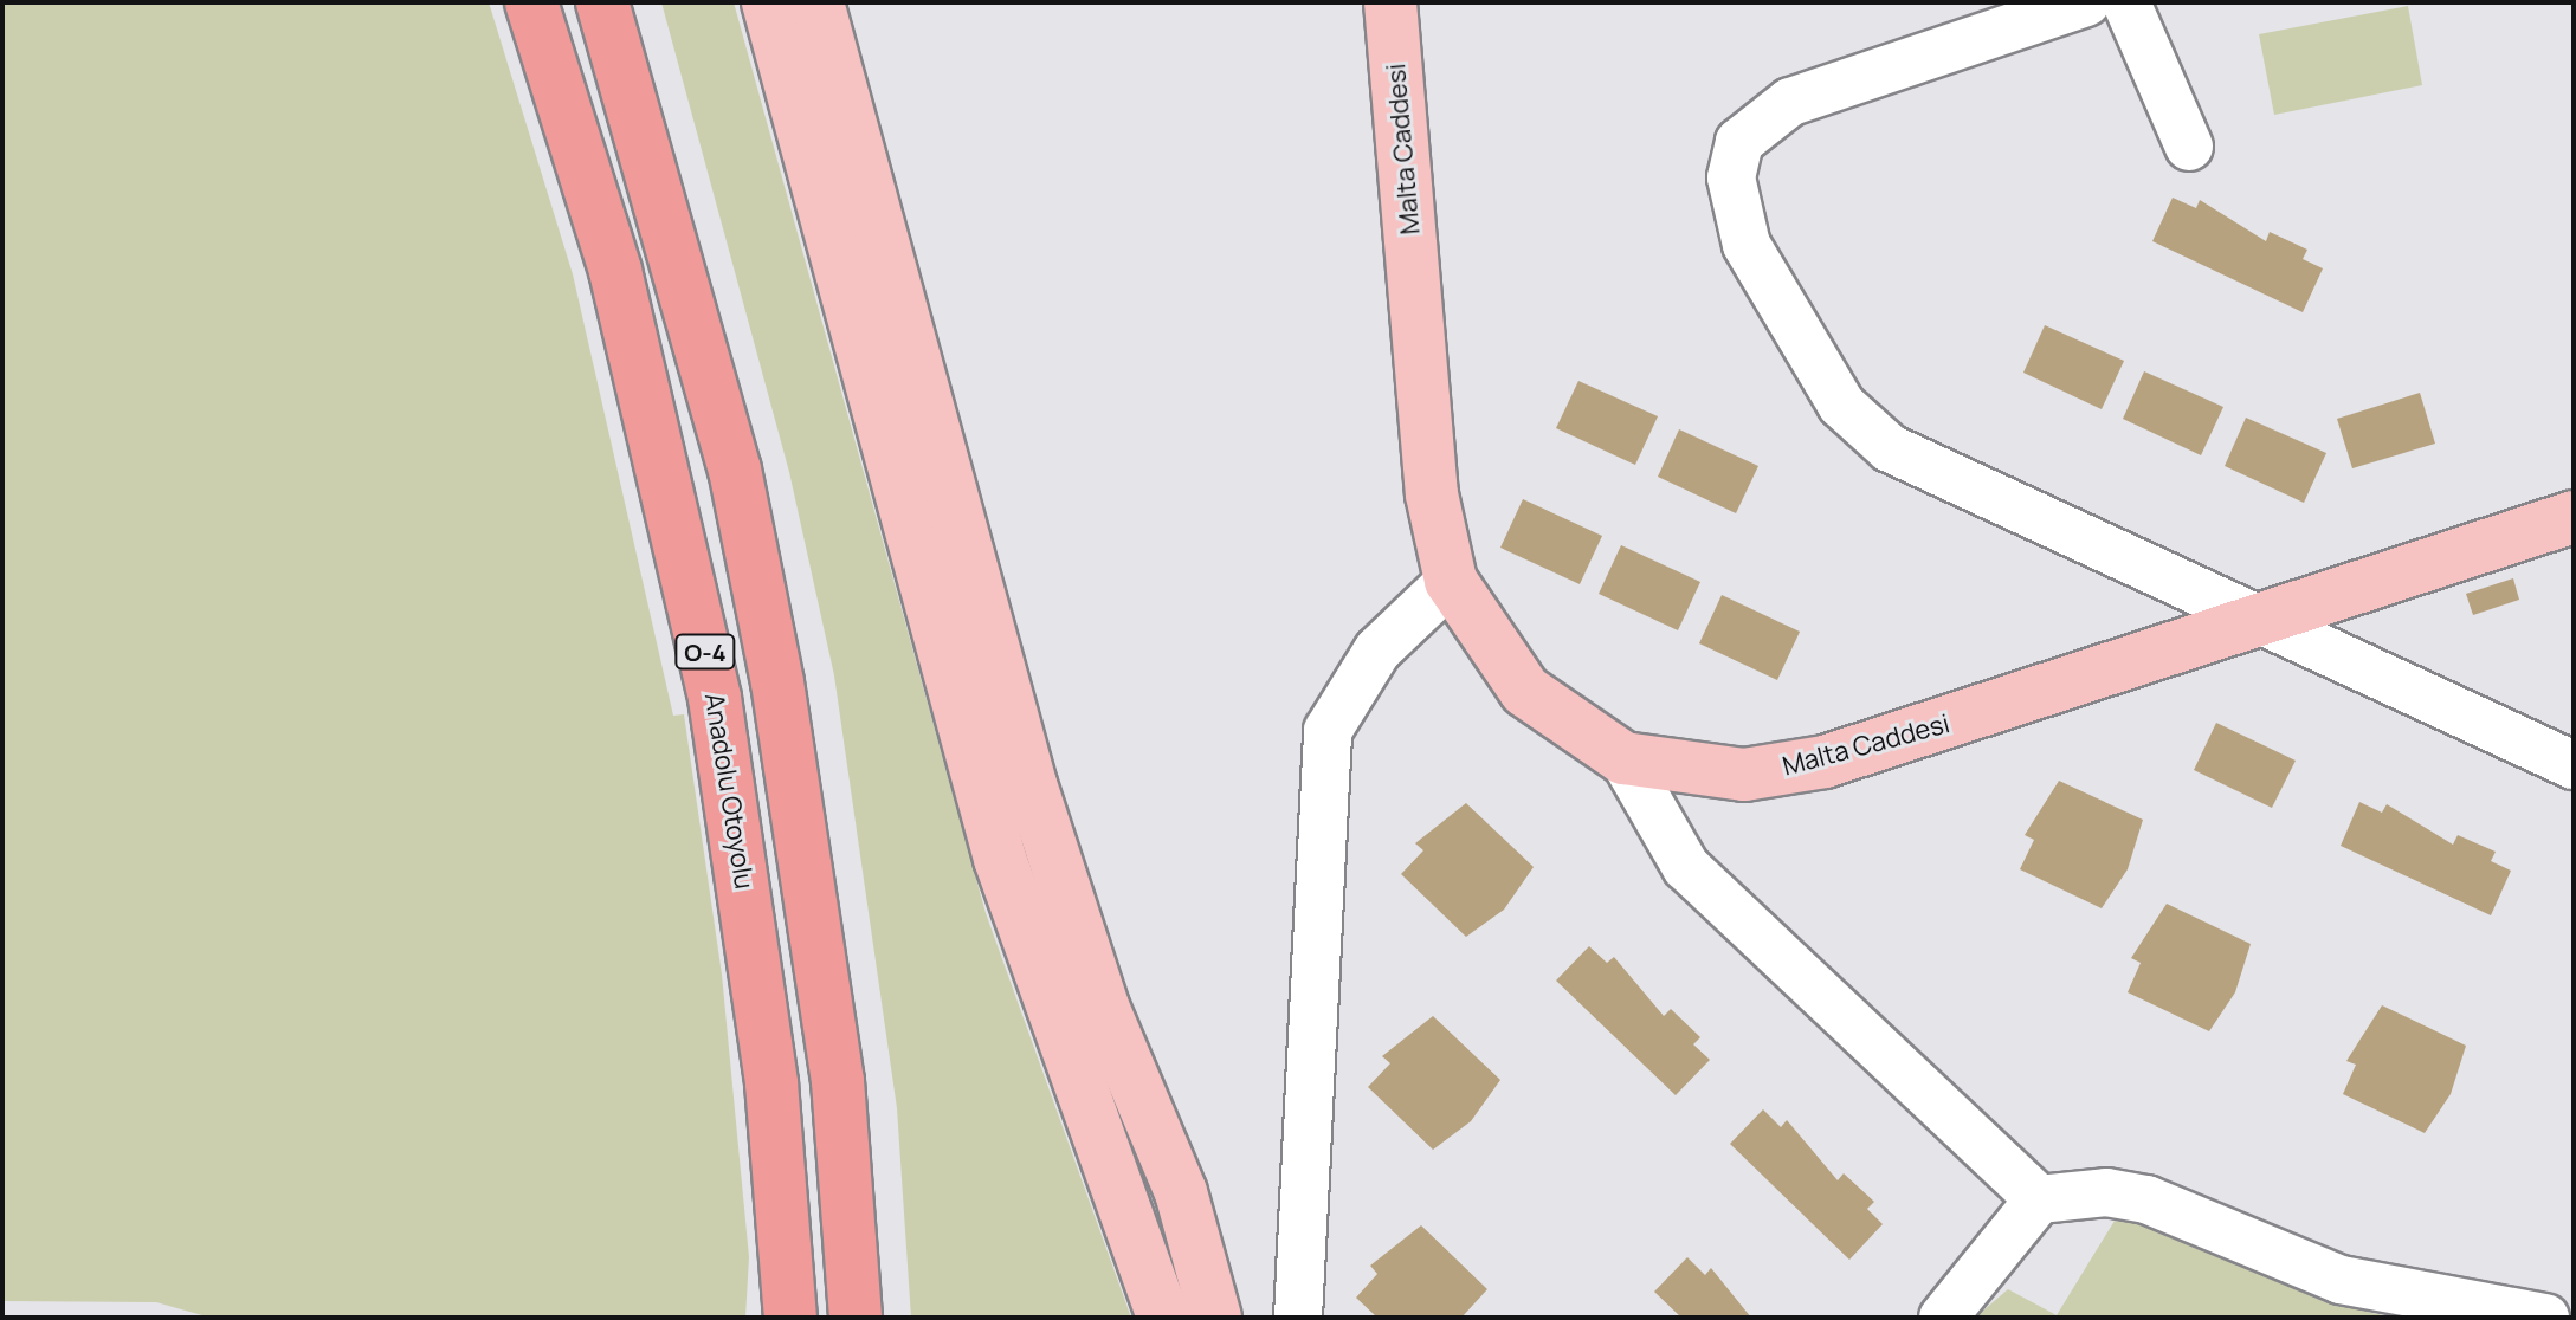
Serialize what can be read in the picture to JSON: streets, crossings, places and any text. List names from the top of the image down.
{
  "streets": {
    "highway": ["O-4", "Anadolu Otoyolu"],
    "main road": ["Malta Caddesi"]
  }
}
